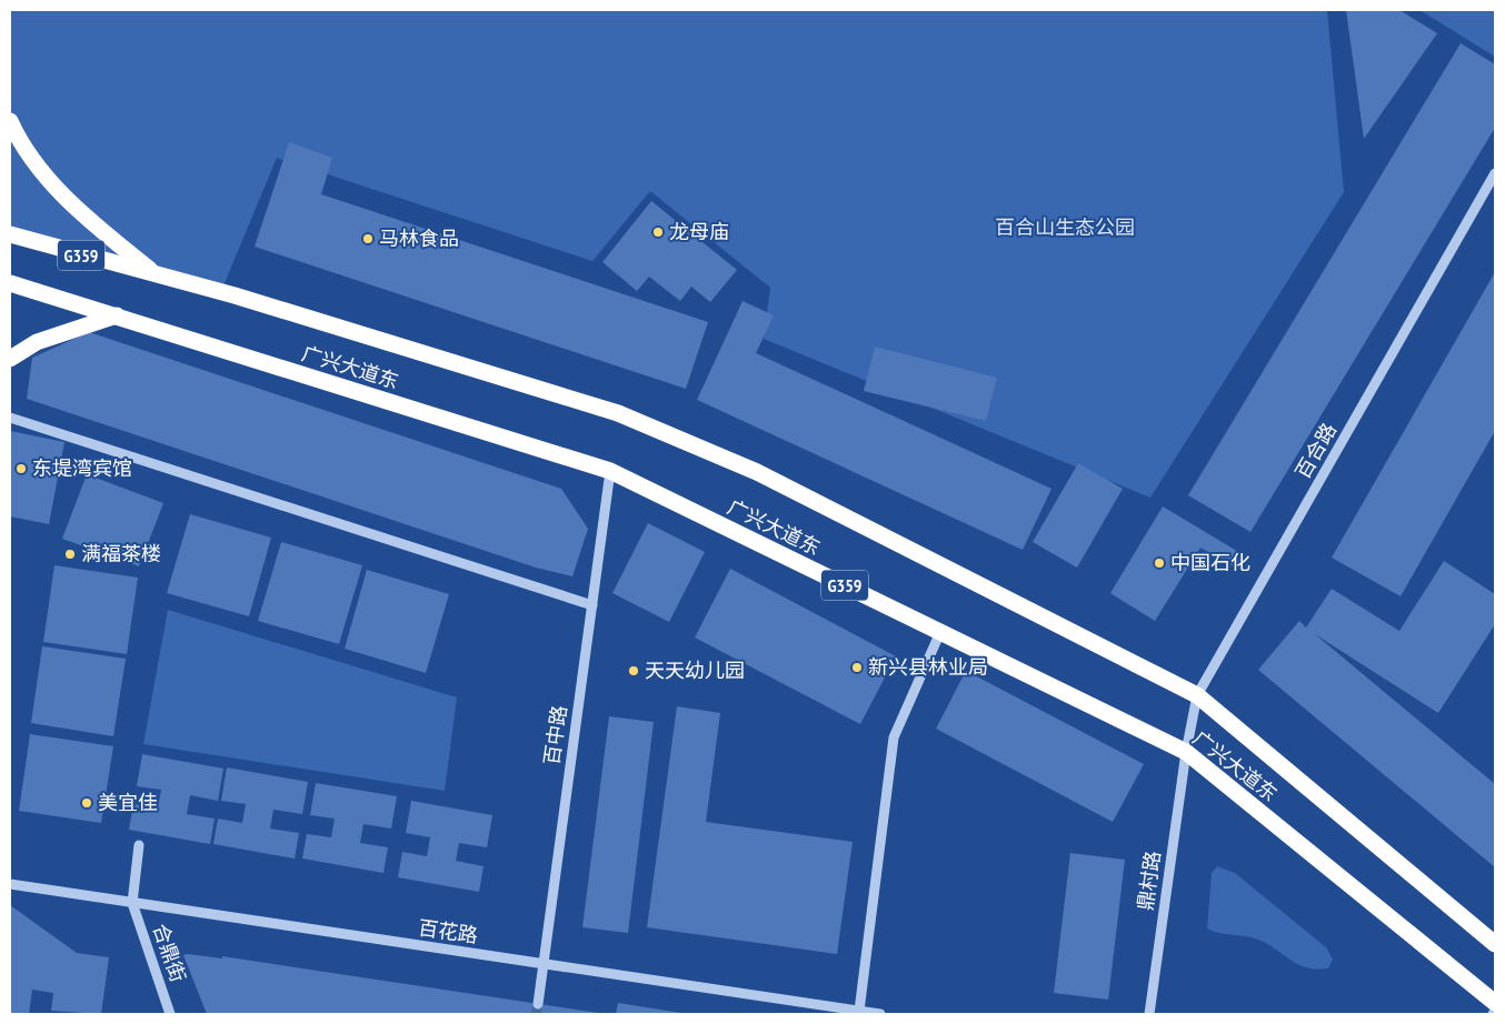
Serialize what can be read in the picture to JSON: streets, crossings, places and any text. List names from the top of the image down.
{
  "streets": {
    "highway": ["G359", "广兴大道东"],
    "street": [
      "百合路",
      "百中路",
      "鼎村路",
      "百花路",
      "合鼎街"
    ]
  },
  "crossings": [
    ["广兴大道东", "百合路"],
    ["广兴大道东", "百中路"],
    ["广兴大道东", "鼎村路"],
    ["百合路", "鼎村路"],
    ["百中路", "百花路"],
    ["百花路", "合鼎街"]
  ],
  "parks": ["百合山生态公园"],
  "places": [
    "龙母庙",
    "马林食品",
    "东堤湾宾馆",
    "满福茶楼",
    "中国石化",
    "新兴县林业局",
    "天天幼儿园",
    "美宜佳"
  ]
}
